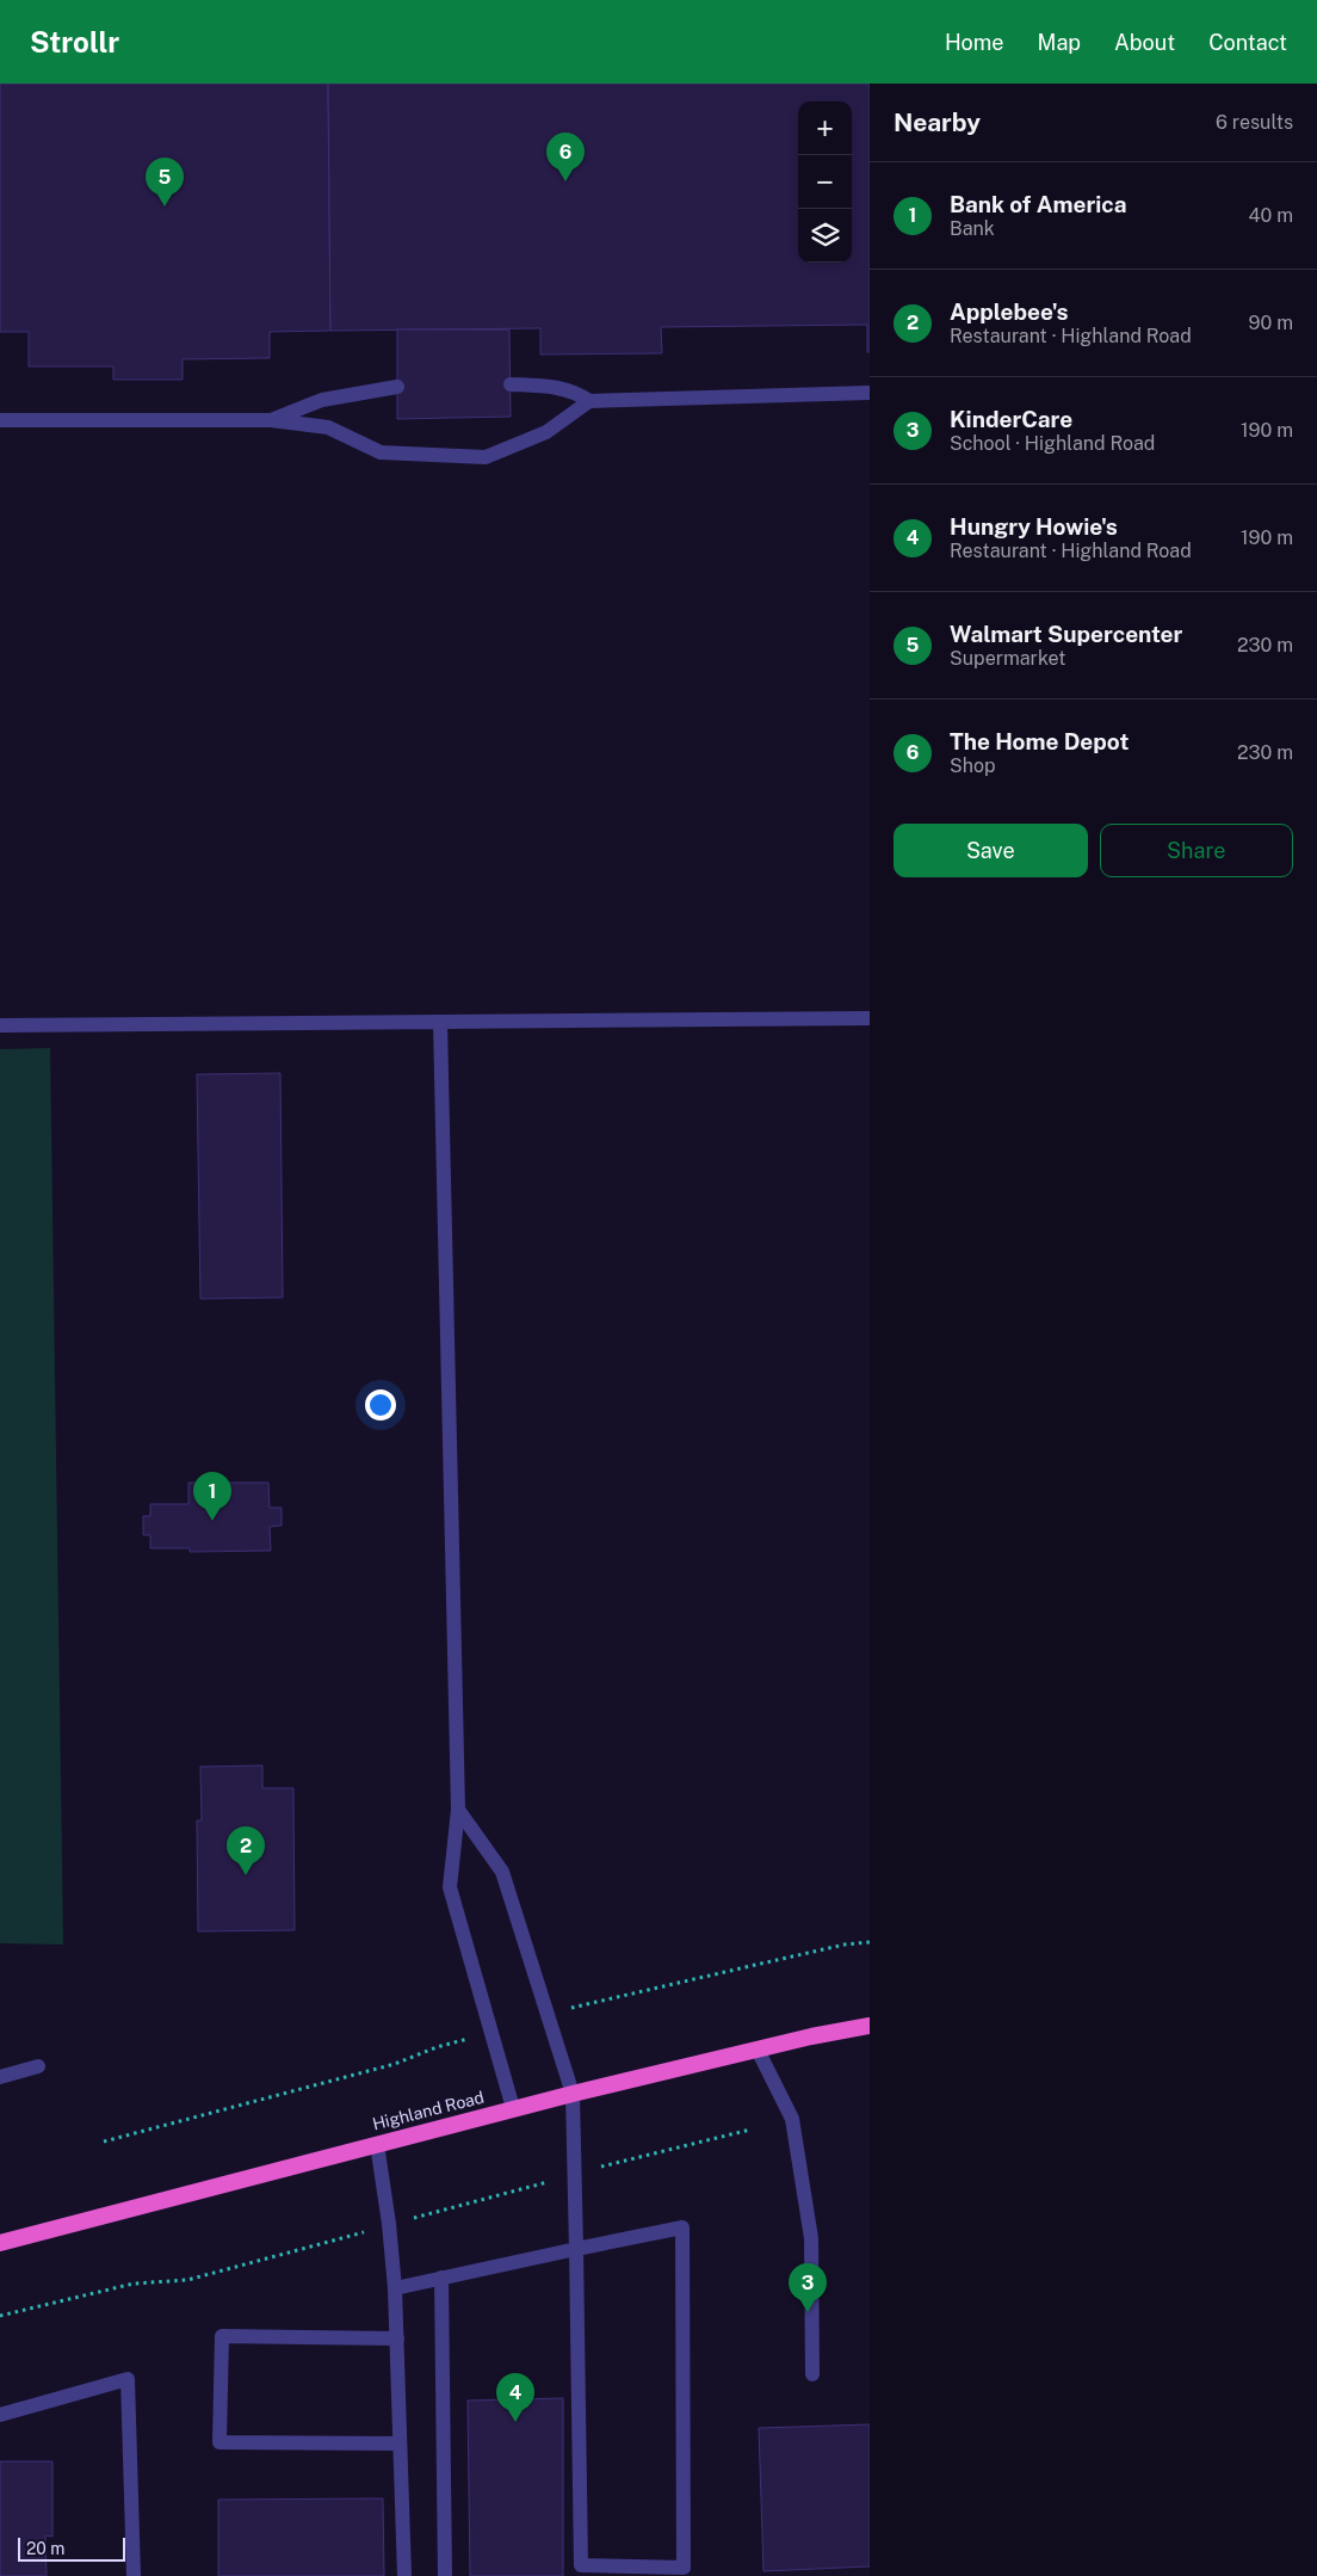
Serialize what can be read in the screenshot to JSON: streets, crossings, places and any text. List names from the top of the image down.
{
  "streets": {
    "highway": ["Highland Road"]
  },
  "scale_bar": "20 m",
  "page": {
    "header": "Strollr",
    "nav": [
      "Home",
      "Map",
      "About",
      "Contact"
    ],
    "heading": ["Nearby", "6 results"],
    "map_buttons": ["+", "−"],
    "pins": [
      "6",
      "5",
      "1",
      "2",
      "3",
      "4"
    ],
    "list": [
      {
        "mark": "1",
        "name": "Bank of America",
        "note": "Bank",
        "value": "40 m"
      },
      {
        "mark": "2",
        "name": "Applebee's",
        "note": "Restaurant · Highland Road",
        "value": "90 m"
      },
      {
        "mark": "3",
        "name": "KinderCare",
        "note": "School · Highland Road",
        "value": "190 m"
      },
      {
        "mark": "4",
        "name": "Hungry Howie's",
        "note": "Restaurant · Highland Road",
        "value": "190 m"
      },
      {
        "mark": "5",
        "name": "Walmart Supercenter",
        "note": "Supermarket",
        "value": "230 m"
      },
      {
        "mark": "6",
        "name": "The Home Depot",
        "note": "Shop",
        "value": "230 m"
      }
    ],
    "buttons": ["Save", "Share"],
    "scale": "20 m"
  }
}
